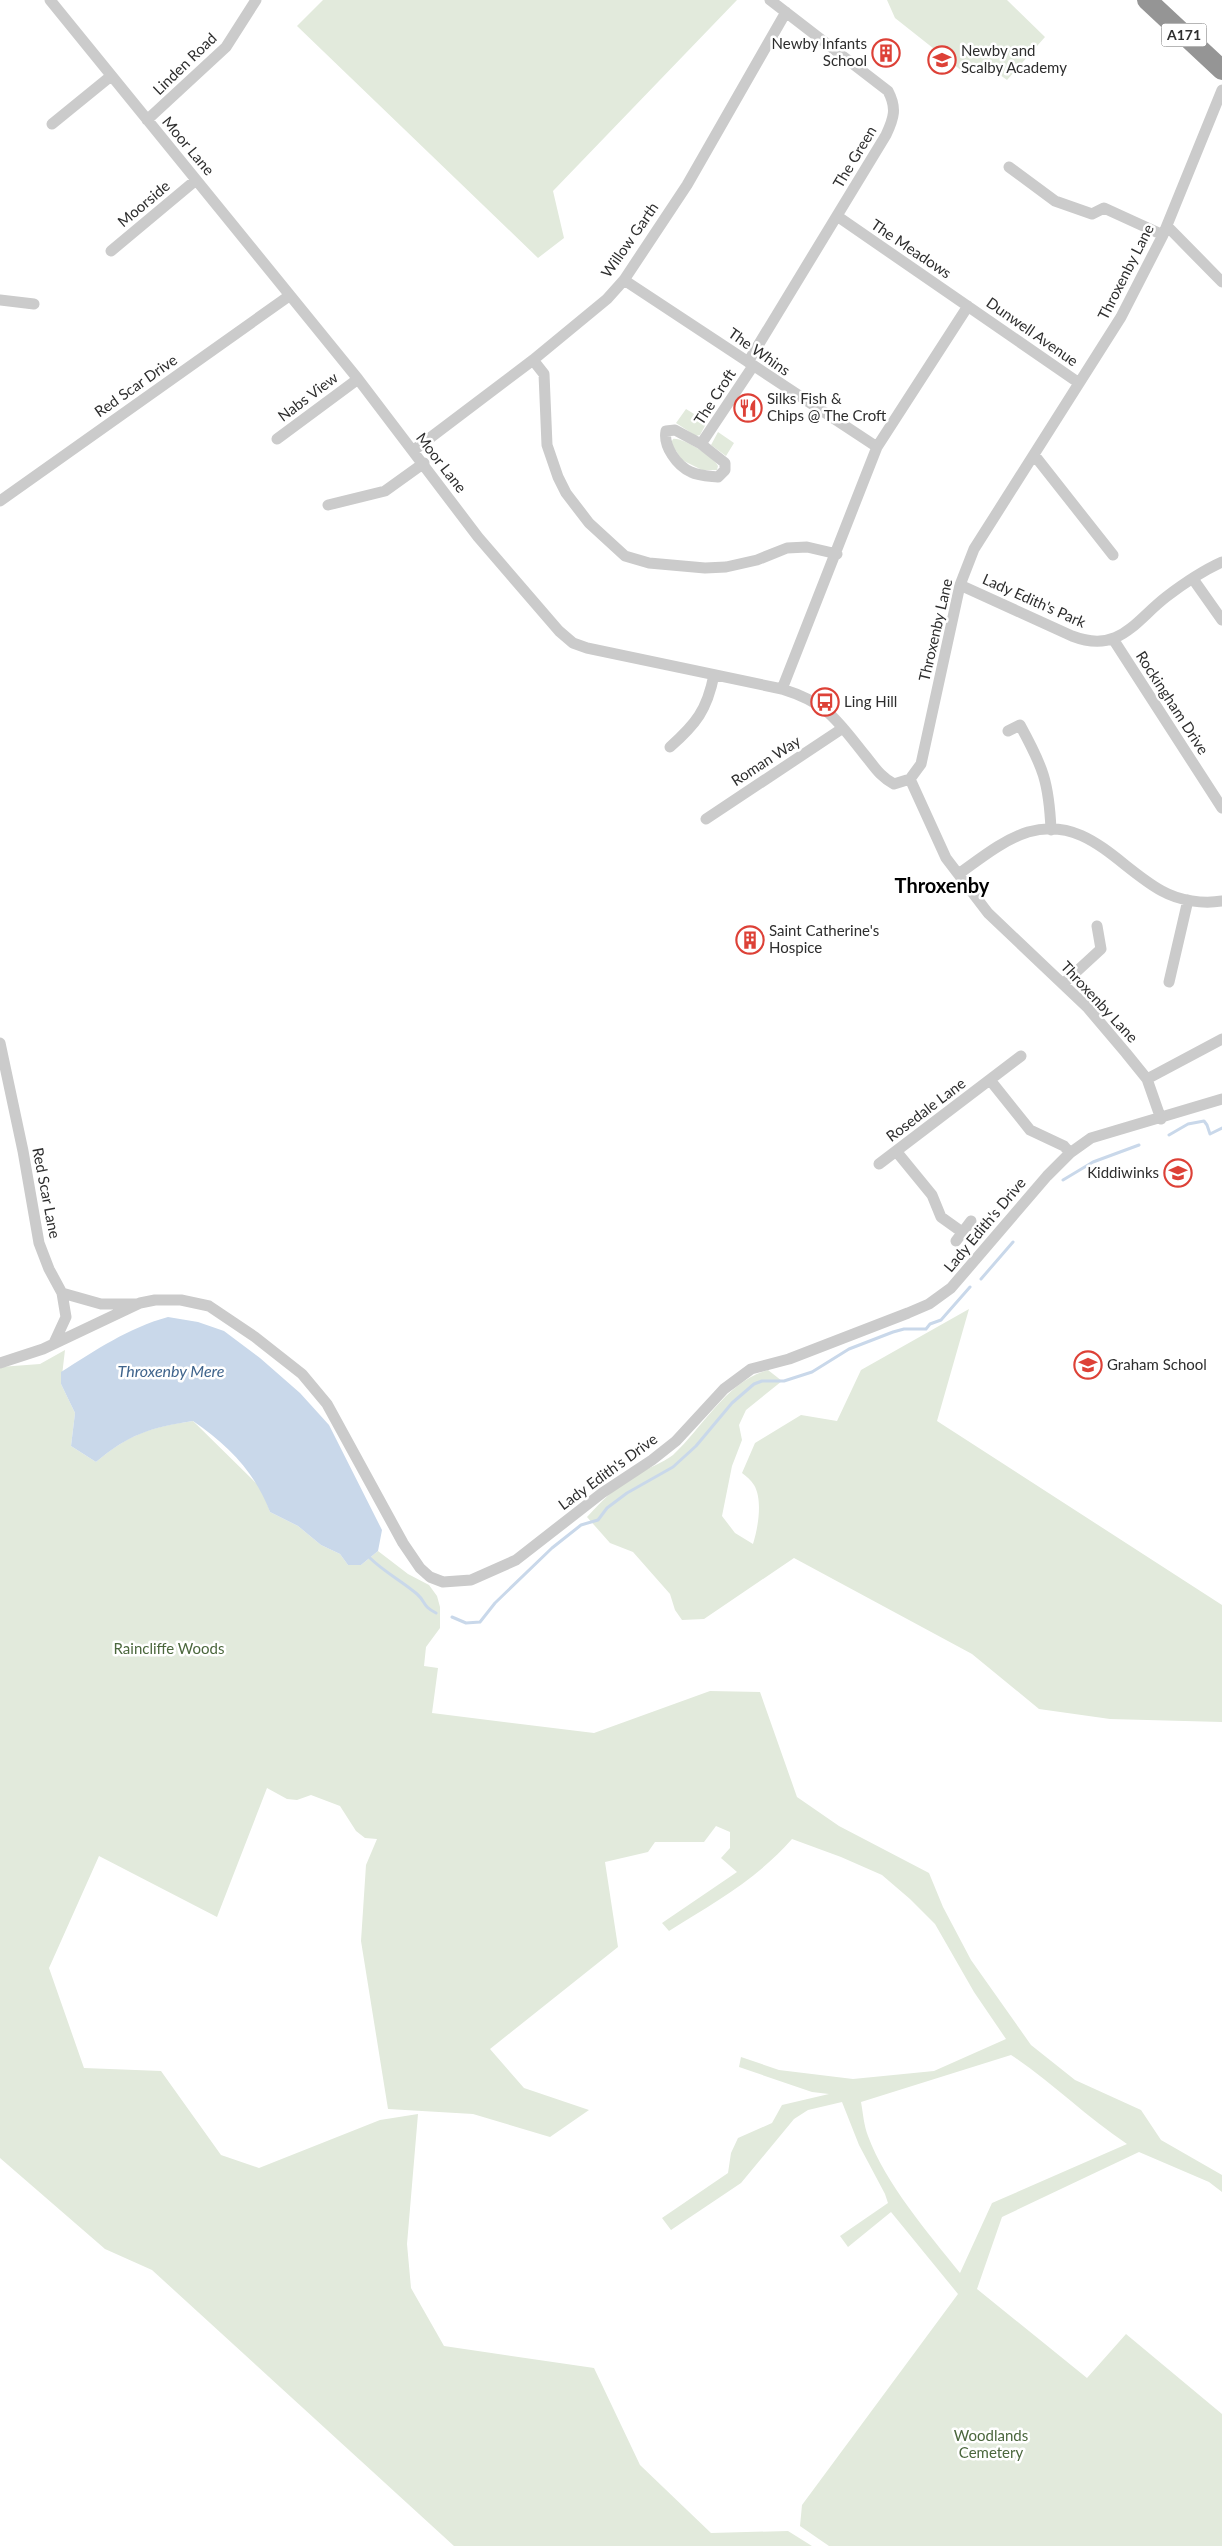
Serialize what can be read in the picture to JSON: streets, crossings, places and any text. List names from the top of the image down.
{
  "streets": {
    "highway": ["A171"],
    "street": [
      "Linden Road",
      "Moor Lane",
      "The Green",
      "Moorside",
      "Willow Garth",
      "The Meadows",
      "Throxenby Lane",
      "Dunwell Avenue",
      "The Whins",
      "Red Scar Drive",
      "Nabs View",
      "The Croft",
      "Lady Edith's Park",
      "Rockingham Drive",
      "Roman Way",
      "Rosedale Lane",
      "Red Scar Lane",
      "Lady Edith's Drive"
    ]
  },
  "crossings": [
    ["Linden Road", "Moor Lane"],
    ["Moor Lane", "Moorside"],
    ["Moor Lane", "Willow Garth"],
    ["Moor Lane", "Throxenby Lane"],
    ["Moor Lane", "Red Scar Drive"],
    ["Moor Lane", "Nabs View"],
    ["Moor Lane", "Roman Way"],
    ["The Green", "Willow Garth"],
    ["The Green", "The Meadows"],
    ["The Green", "The Whins"],
    ["The Green", "The Croft"],
    ["Willow Garth", "The Whins"],
    ["The Meadows", "Dunwell Avenue"],
    ["Throxenby Lane", "Dunwell Avenue"],
    ["Throxenby Lane", "Lady Edith's Park"],
    ["Throxenby Lane", "Lady Edith's Drive"],
    ["The Whins", "The Croft"],
    ["Lady Edith's Park", "Rockingham Drive"],
    ["Red Scar Lane", "Lady Edith's Drive"]
  ],
  "districts": ["Throxenby"],
  "water": ["Throxenby Mere"],
  "parks": ["Raincliffe Woods", "Woodlands Cemetery"],
  "places": {
    "building": ["Newby Infants School", "Saint Catherine's Hospice"],
    "school or university": ["Newby and Scalby Academy", "Kiddiwinks", "Graham School"],
    "restaurant": ["Silks Fish & Chips @ The Croft"],
    "bus stop": ["Ling Hill"]
  }
}
